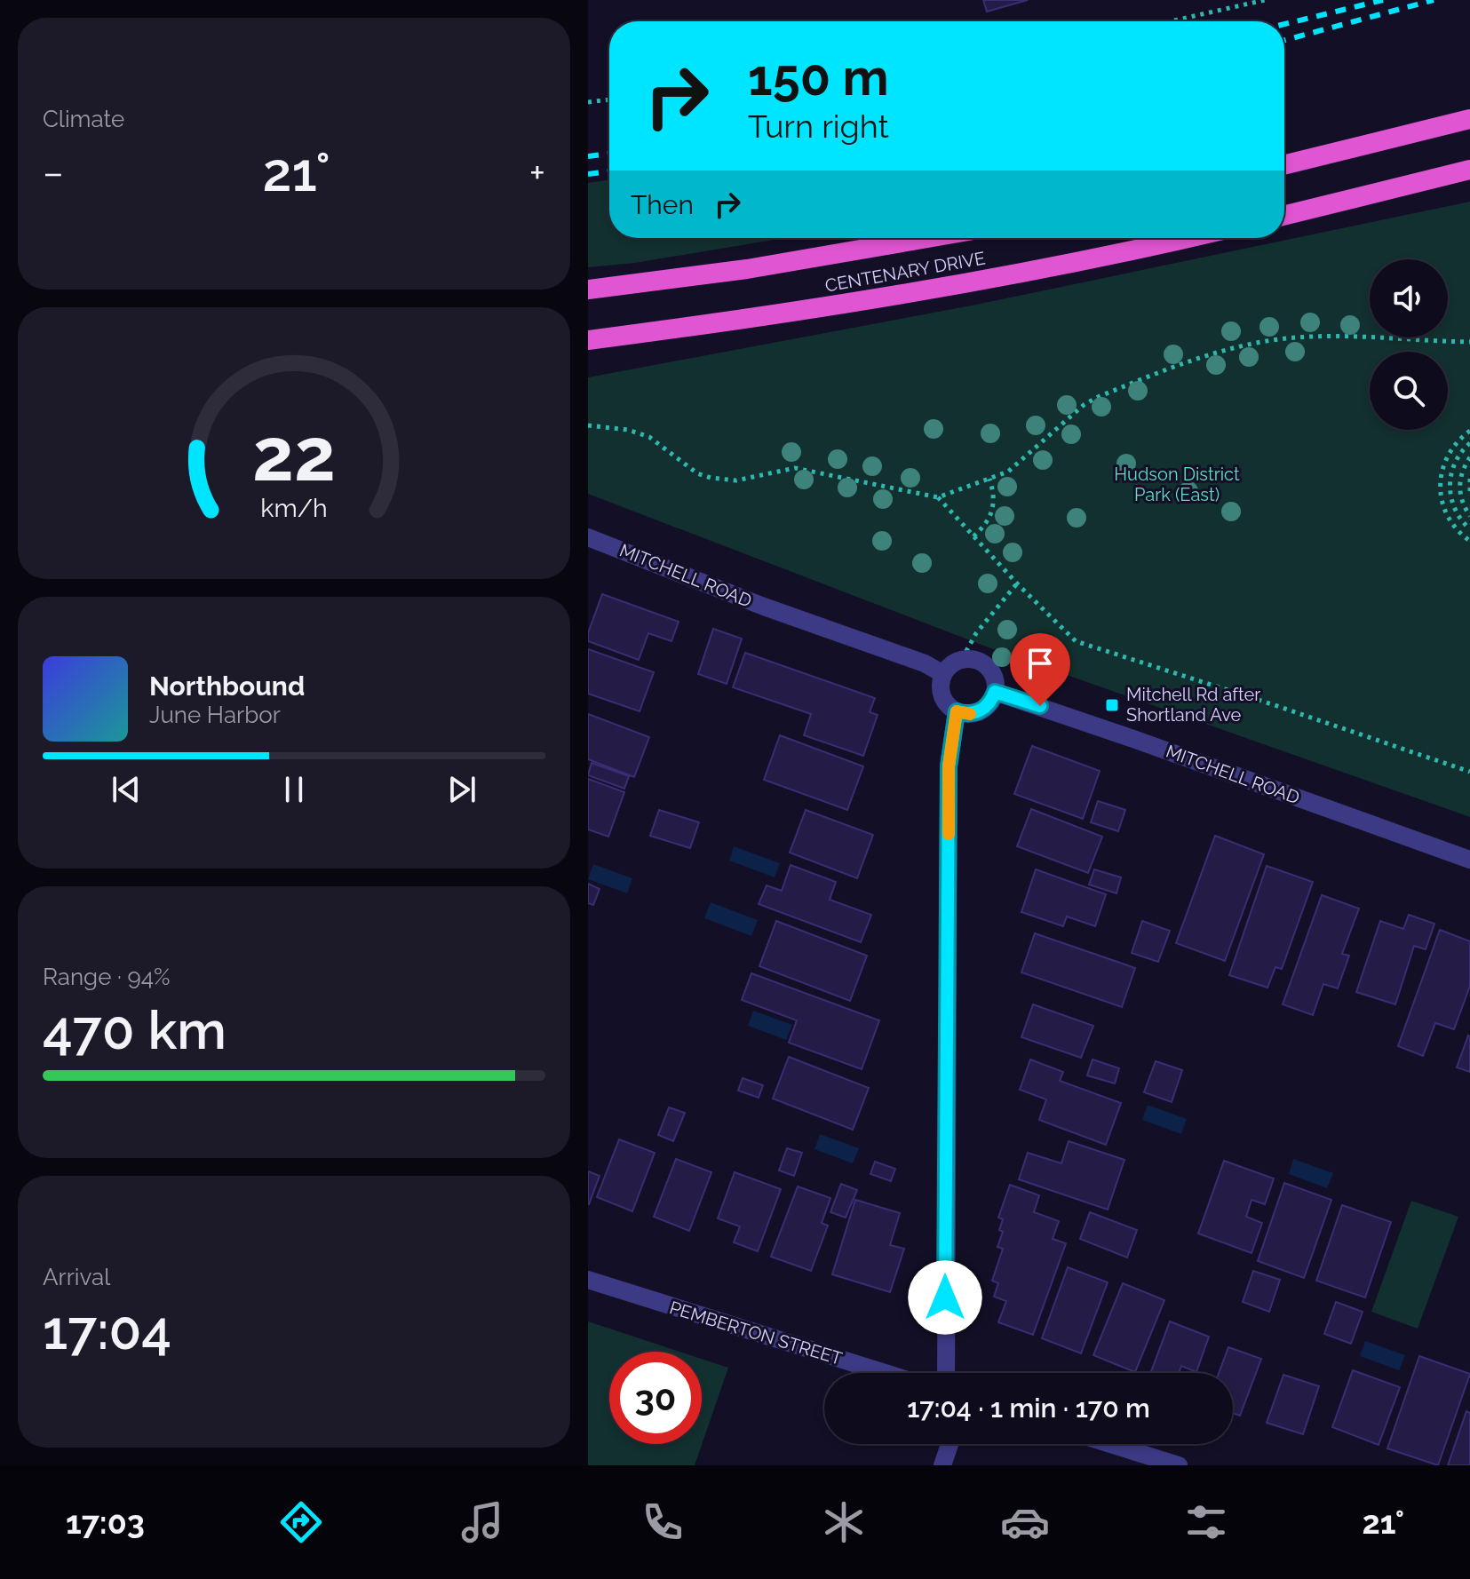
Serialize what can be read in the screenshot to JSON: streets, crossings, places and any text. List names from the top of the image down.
{
  "streets": {
    "highway": ["CENTENARY DRIVE"],
    "street": ["MITCHELL ROAD", "PEMBERTON STREET"]
  },
  "parks": ["Hudson District Park (East)"],
  "places": {
    "transit": ["Mitchell Rd after Shortland Ave"]
  },
  "page": {
    "tile": [
      "Climate",
      ["Range · 94%", "470 km"],
      ["Arrival", "17:04"]
    ],
    "turn": ["150 m", "Turn right"],
    "heat": ["−", "21°", "+"],
    "then": "Then",
    "song": ["Northbound", "June Harbor"],
    "limit": "30",
    "trip": "17:04 · 1 min · 170 m",
    "tabs": ["17:03", "21°"],
    "gauge": ["22", "km/h"]
  }
}
